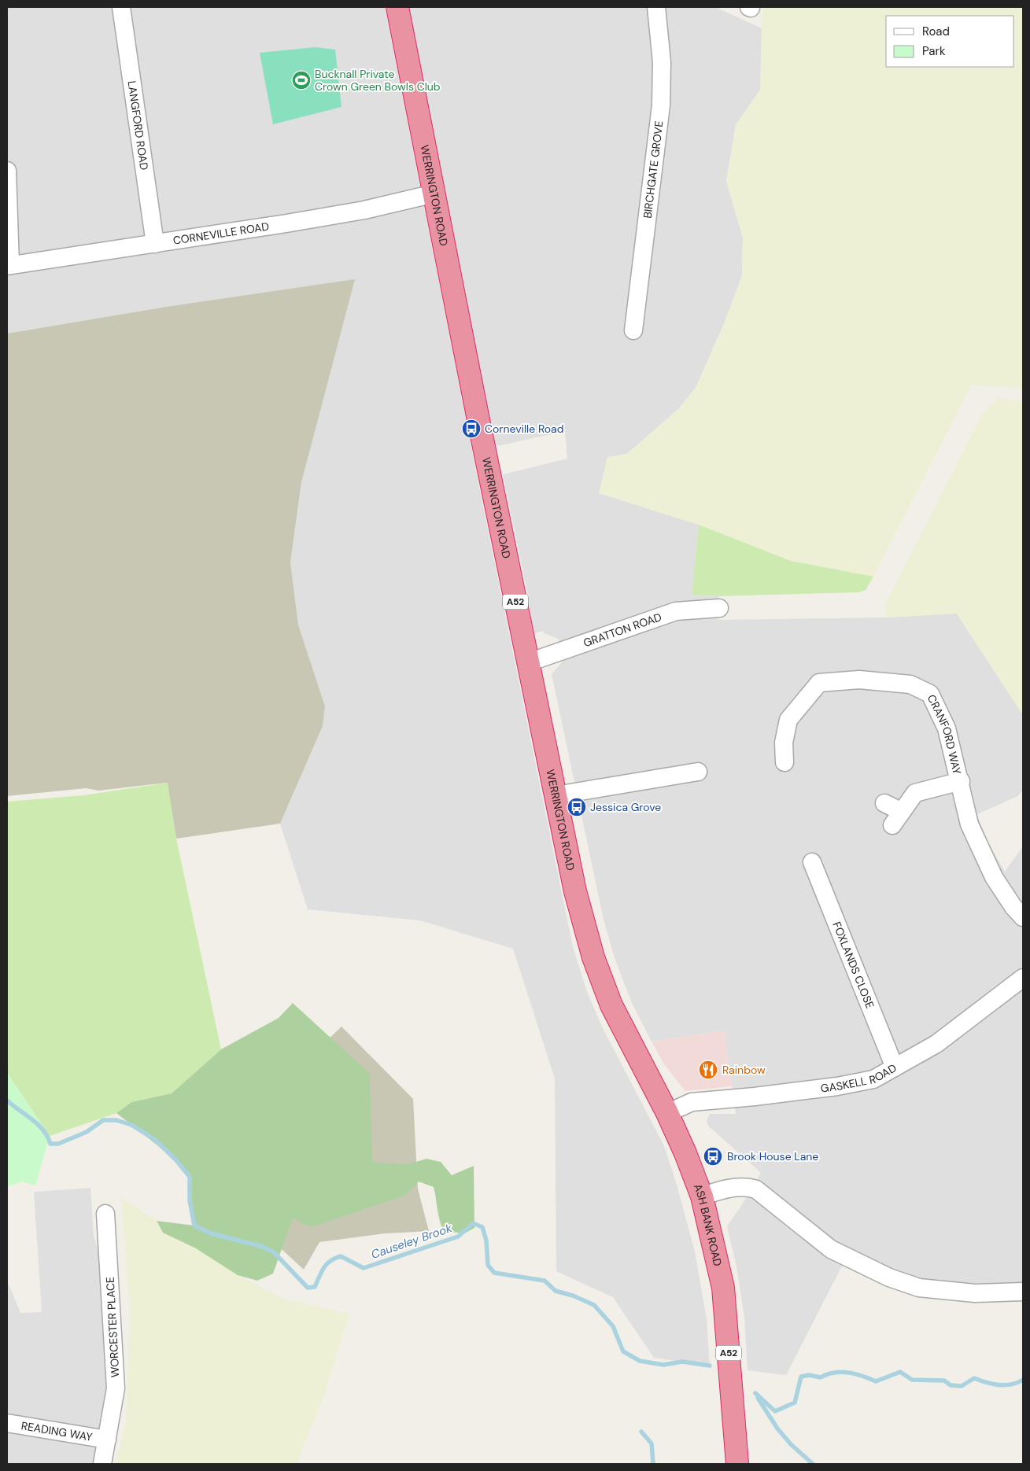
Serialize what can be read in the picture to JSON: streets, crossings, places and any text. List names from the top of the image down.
{
  "streets": {
    "highway": ["WERRINGTON ROAD", "A52", "ASH BANK ROAD"],
    "street": [
      "LANGFORD ROAD",
      "BIRCHGATE GROVE",
      "CORNEVILLE ROAD",
      "GRATTON ROAD",
      "CRANFORD WAY",
      "FOXLANDS CLOSE",
      "GASKELL ROAD",
      "WORCESTER PLACE",
      "READING WAY"
    ]
  },
  "crossings": [
    ["LANGFORD ROAD", "CORNEVILLE ROAD"],
    ["WERRINGTON ROAD", "CORNEVILLE ROAD"],
    ["WERRINGTON ROAD", "GRATTON ROAD"],
    ["WERRINGTON ROAD", "ASH BANK ROAD"],
    ["FOXLANDS CLOSE", "GASKELL ROAD"],
    ["GASKELL ROAD", "ASH BANK ROAD"],
    ["WORCESTER PLACE", "READING WAY"]
  ],
  "water": ["Causeley Brook"],
  "places": {
    "sports": ["Bucknall Private Crown Green Bowls Club"],
    "bus stop": ["Corneville Road", "Jessica Grove", "Brook House Lane"],
    "restaurant": ["Rainbow"]
  },
  "legend": ["Road", "Park"]
}
